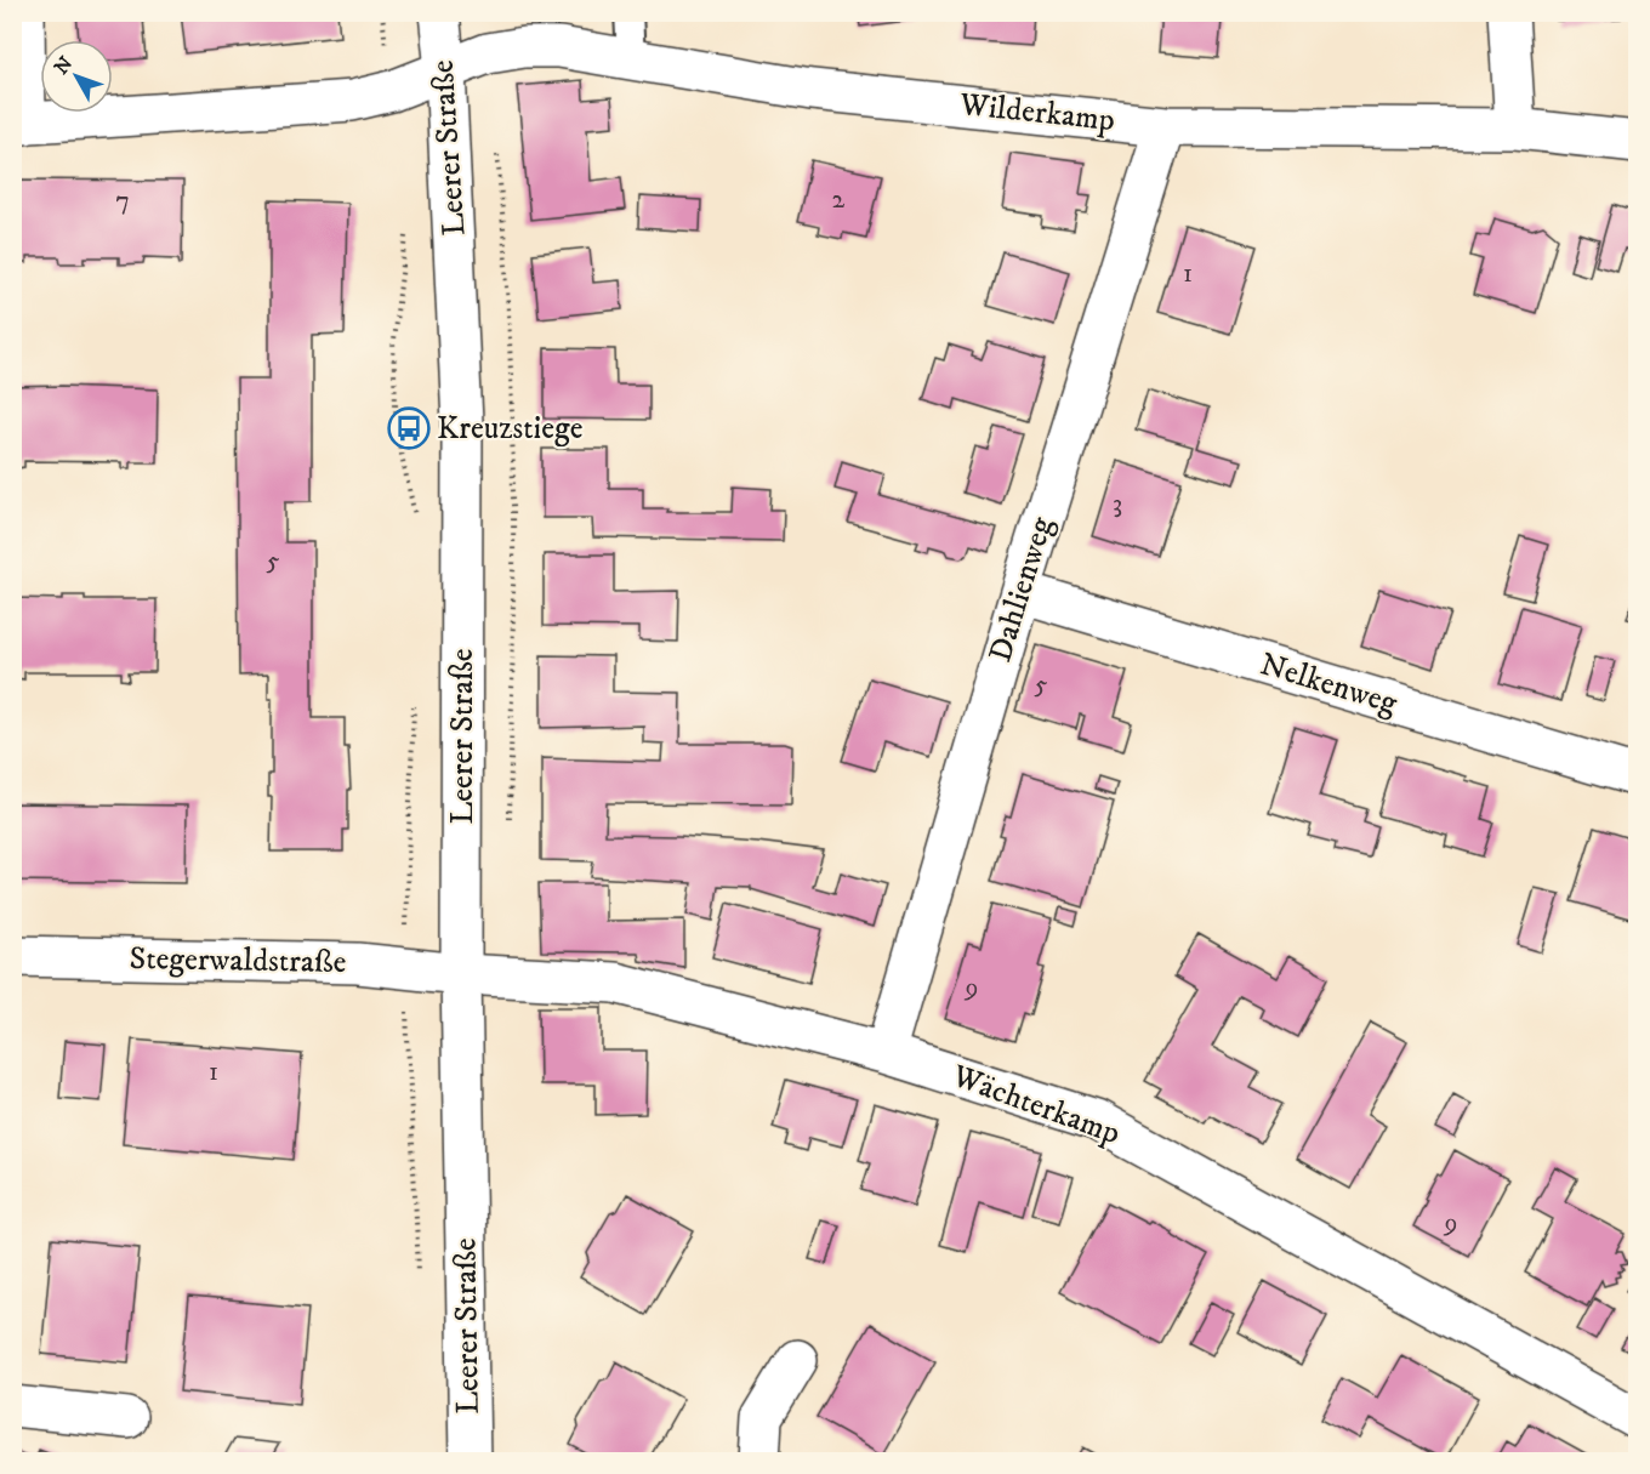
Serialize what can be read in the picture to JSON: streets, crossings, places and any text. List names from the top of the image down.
{
  "streets": {
    "street": [
      "Wilderkamp",
      "Leerer Straße",
      "Dahlienweg",
      "Nelkenweg",
      "Stegerwaldstraße",
      "Wächterkamp"
    ]
  },
  "crossings": [
    ["Wilderkamp", "Leerer Straße"],
    ["Wilderkamp", "Dahlienweg"],
    ["Leerer Straße", "Stegerwaldstraße"],
    ["Leerer Straße", "Wächterkamp"],
    ["Dahlienweg", "Nelkenweg"],
    ["Dahlienweg", "Wächterkamp"],
    ["Stegerwaldstraße", "Wächterkamp"]
  ],
  "places": {
    "bus stop": ["Kreuzstiege"]
  },
  "house_numbers": [
    "2",
    "7",
    "1",
    "3",
    "5",
    "5",
    "9",
    "1",
    "9"
  ],
  "north": "top left"
}
